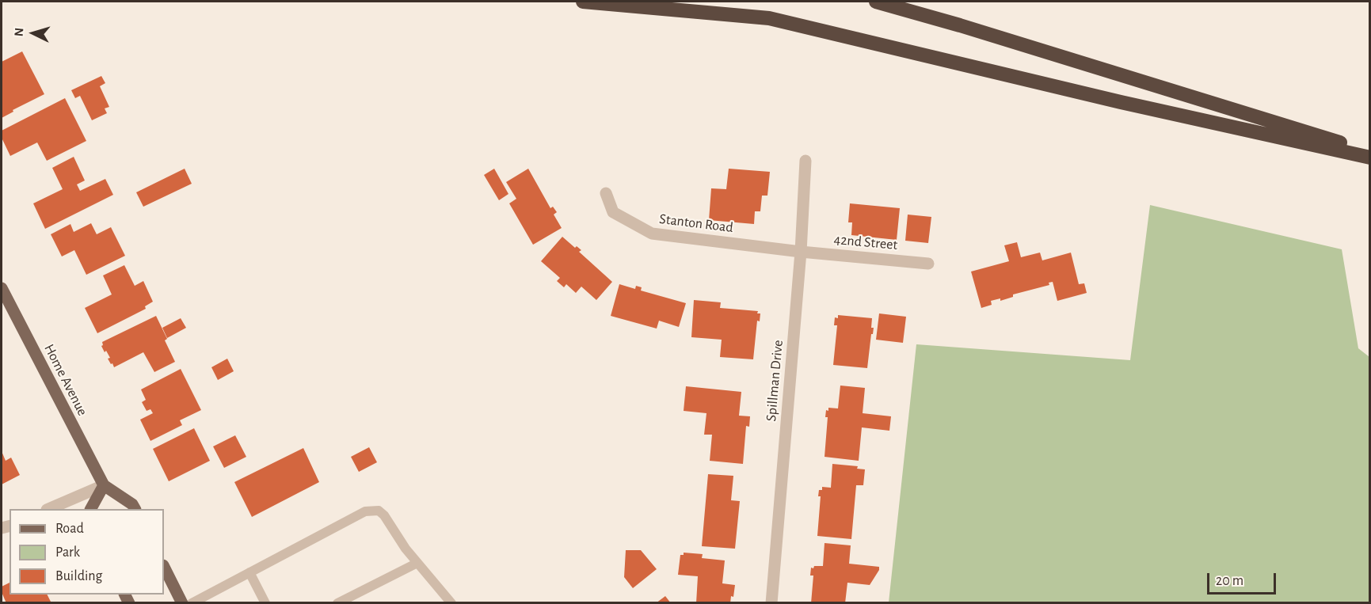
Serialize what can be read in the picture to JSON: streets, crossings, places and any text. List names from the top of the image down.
{
  "streets": {
    "main road": ["Home Avenue"],
    "street": ["Stanton Road", "42nd Street", "Spillman Drive"]
  },
  "crossings": [
    ["Stanton Road", "42nd Street"],
    ["Stanton Road", "Spillman Drive"],
    ["42nd Street", "Spillman Drive"]
  ],
  "legend": ["Road", "Park", "Building"],
  "scale_bar": "20 m",
  "north": "left"
}
